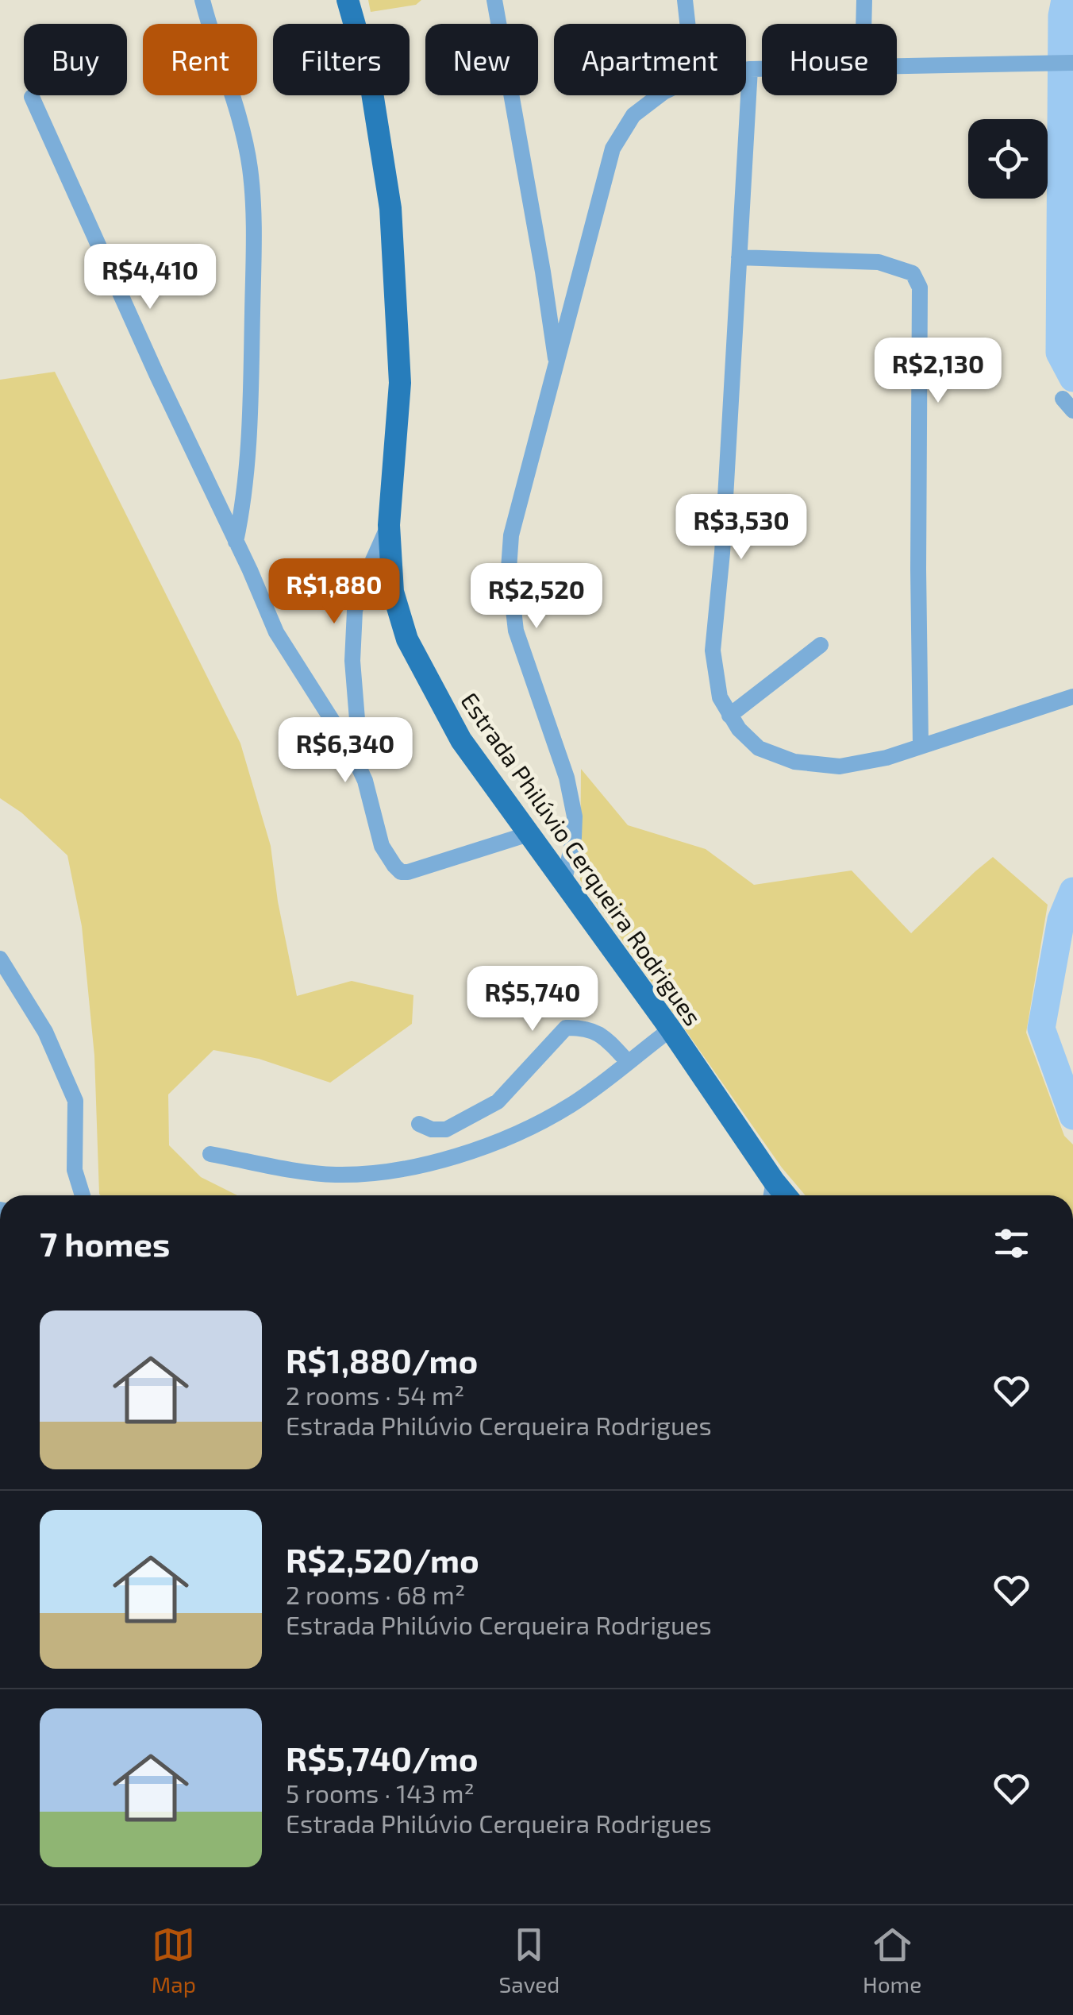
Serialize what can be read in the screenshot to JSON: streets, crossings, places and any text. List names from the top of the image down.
{
  "streets": {
    "main road": ["Estrada Philúvio Cerqueira Rodrigues"]
  },
  "page": {
    "chip": [
      "Buy",
      "Rent",
      "Filters",
      "New",
      "Apartment",
      "House"
    ],
    "price": [
      "R$4,410",
      "R$2,130",
      "R$3,530",
      "R$1,880",
      "R$2,520",
      "R$6,340",
      "R$5,740"
    ],
    "heading": "7 homes",
    "list": [
      {
        "name": "R$1,880/mo",
        "note": "2 rooms · 54 m² · Estrada Philúvio Cerqueira Rodrigues"
      },
      {
        "name": "R$2,520/mo",
        "note": "2 rooms · 68 m² · Estrada Philúvio Cerqueira Rodrigues"
      },
      {
        "name": "R$5,740/mo",
        "note": "5 rooms · 143 m² · Estrada Philúvio Cerqueira Rodrigues"
      }
    ],
    "tabs": ["Map", "Saved", "Home"]
  }
}
